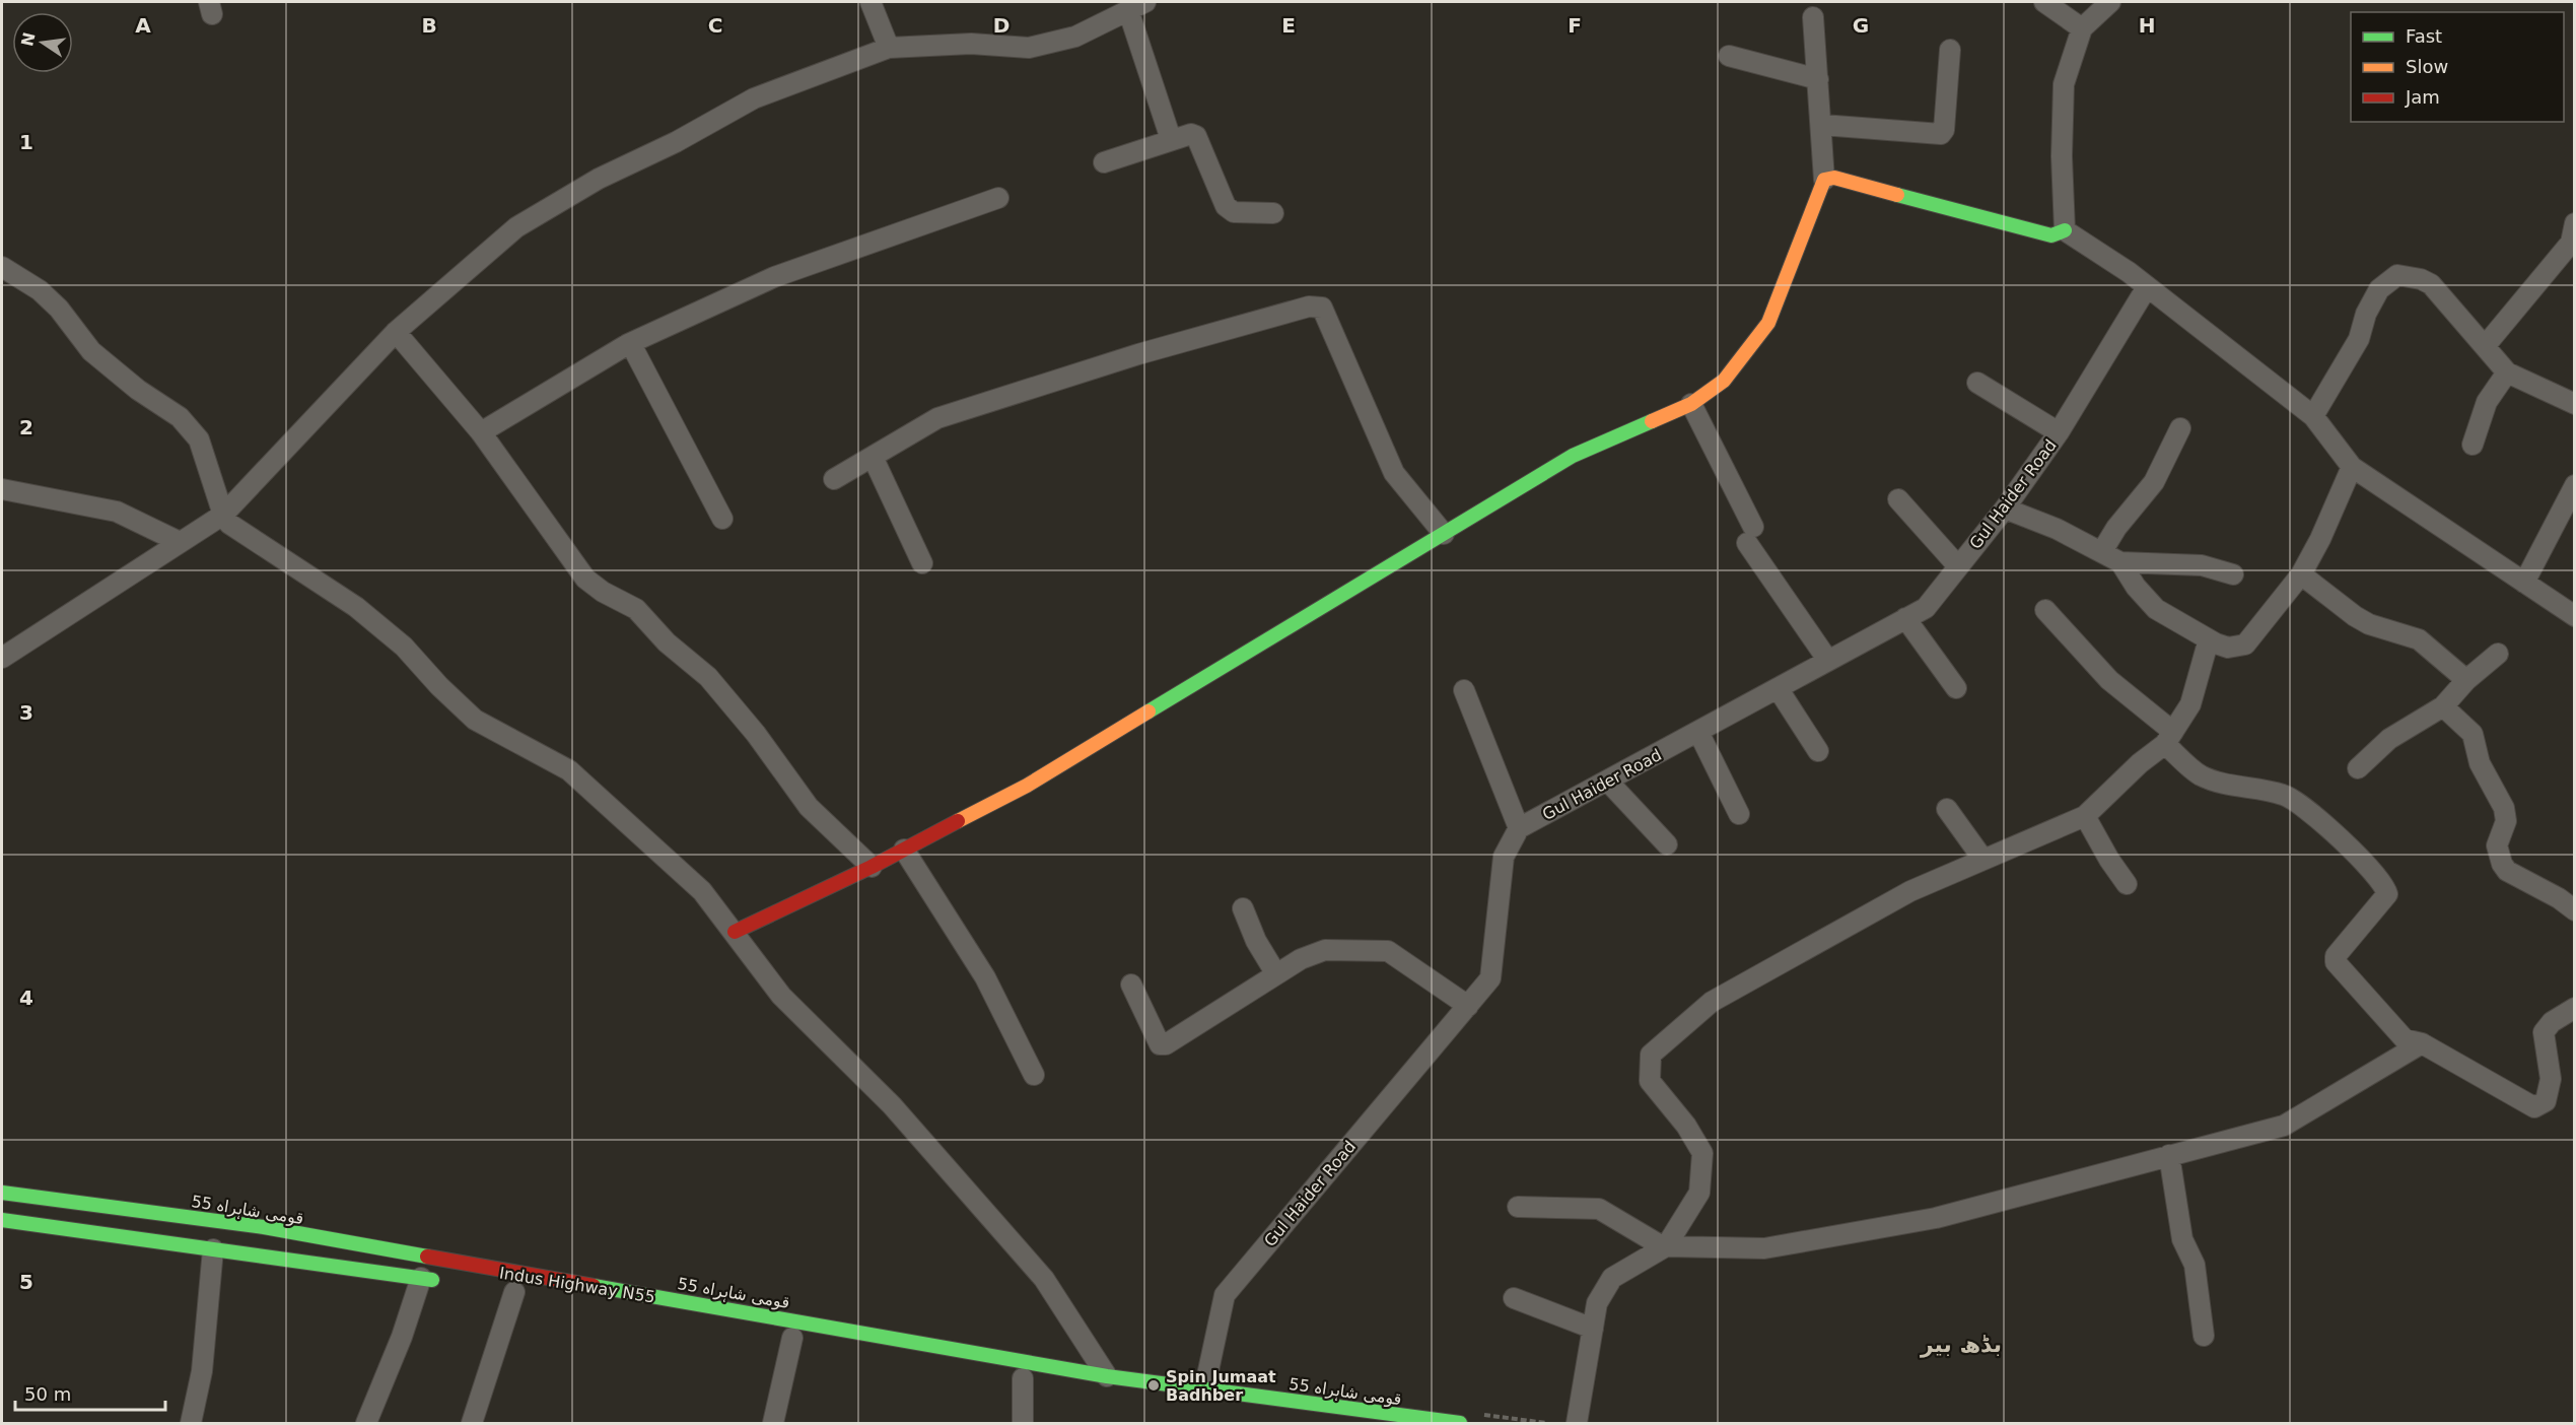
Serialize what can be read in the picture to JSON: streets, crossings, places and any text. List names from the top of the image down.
{
  "streets": {
    "main road": ["قومی شاہراہ 55"],
    "street": ["Gul Haider Road"]
  },
  "crossings": [
    ["Gul Haider Road", "قومی شاہراہ 55"]
  ],
  "districts": ["بڈھ بیر"],
  "places": ["Spin Jumaat Badhber"],
  "legend": ["Fast", "Slow", "Jam"],
  "scale_bar": "50 m",
  "north": "left",
  "grid": {
    "columns": [
      "A",
      "B",
      "C",
      "D",
      "E",
      "F",
      "G",
      "H"
    ],
    "rows": [
      "1",
      "2",
      "3",
      "4",
      "5"
    ]
  }
}
